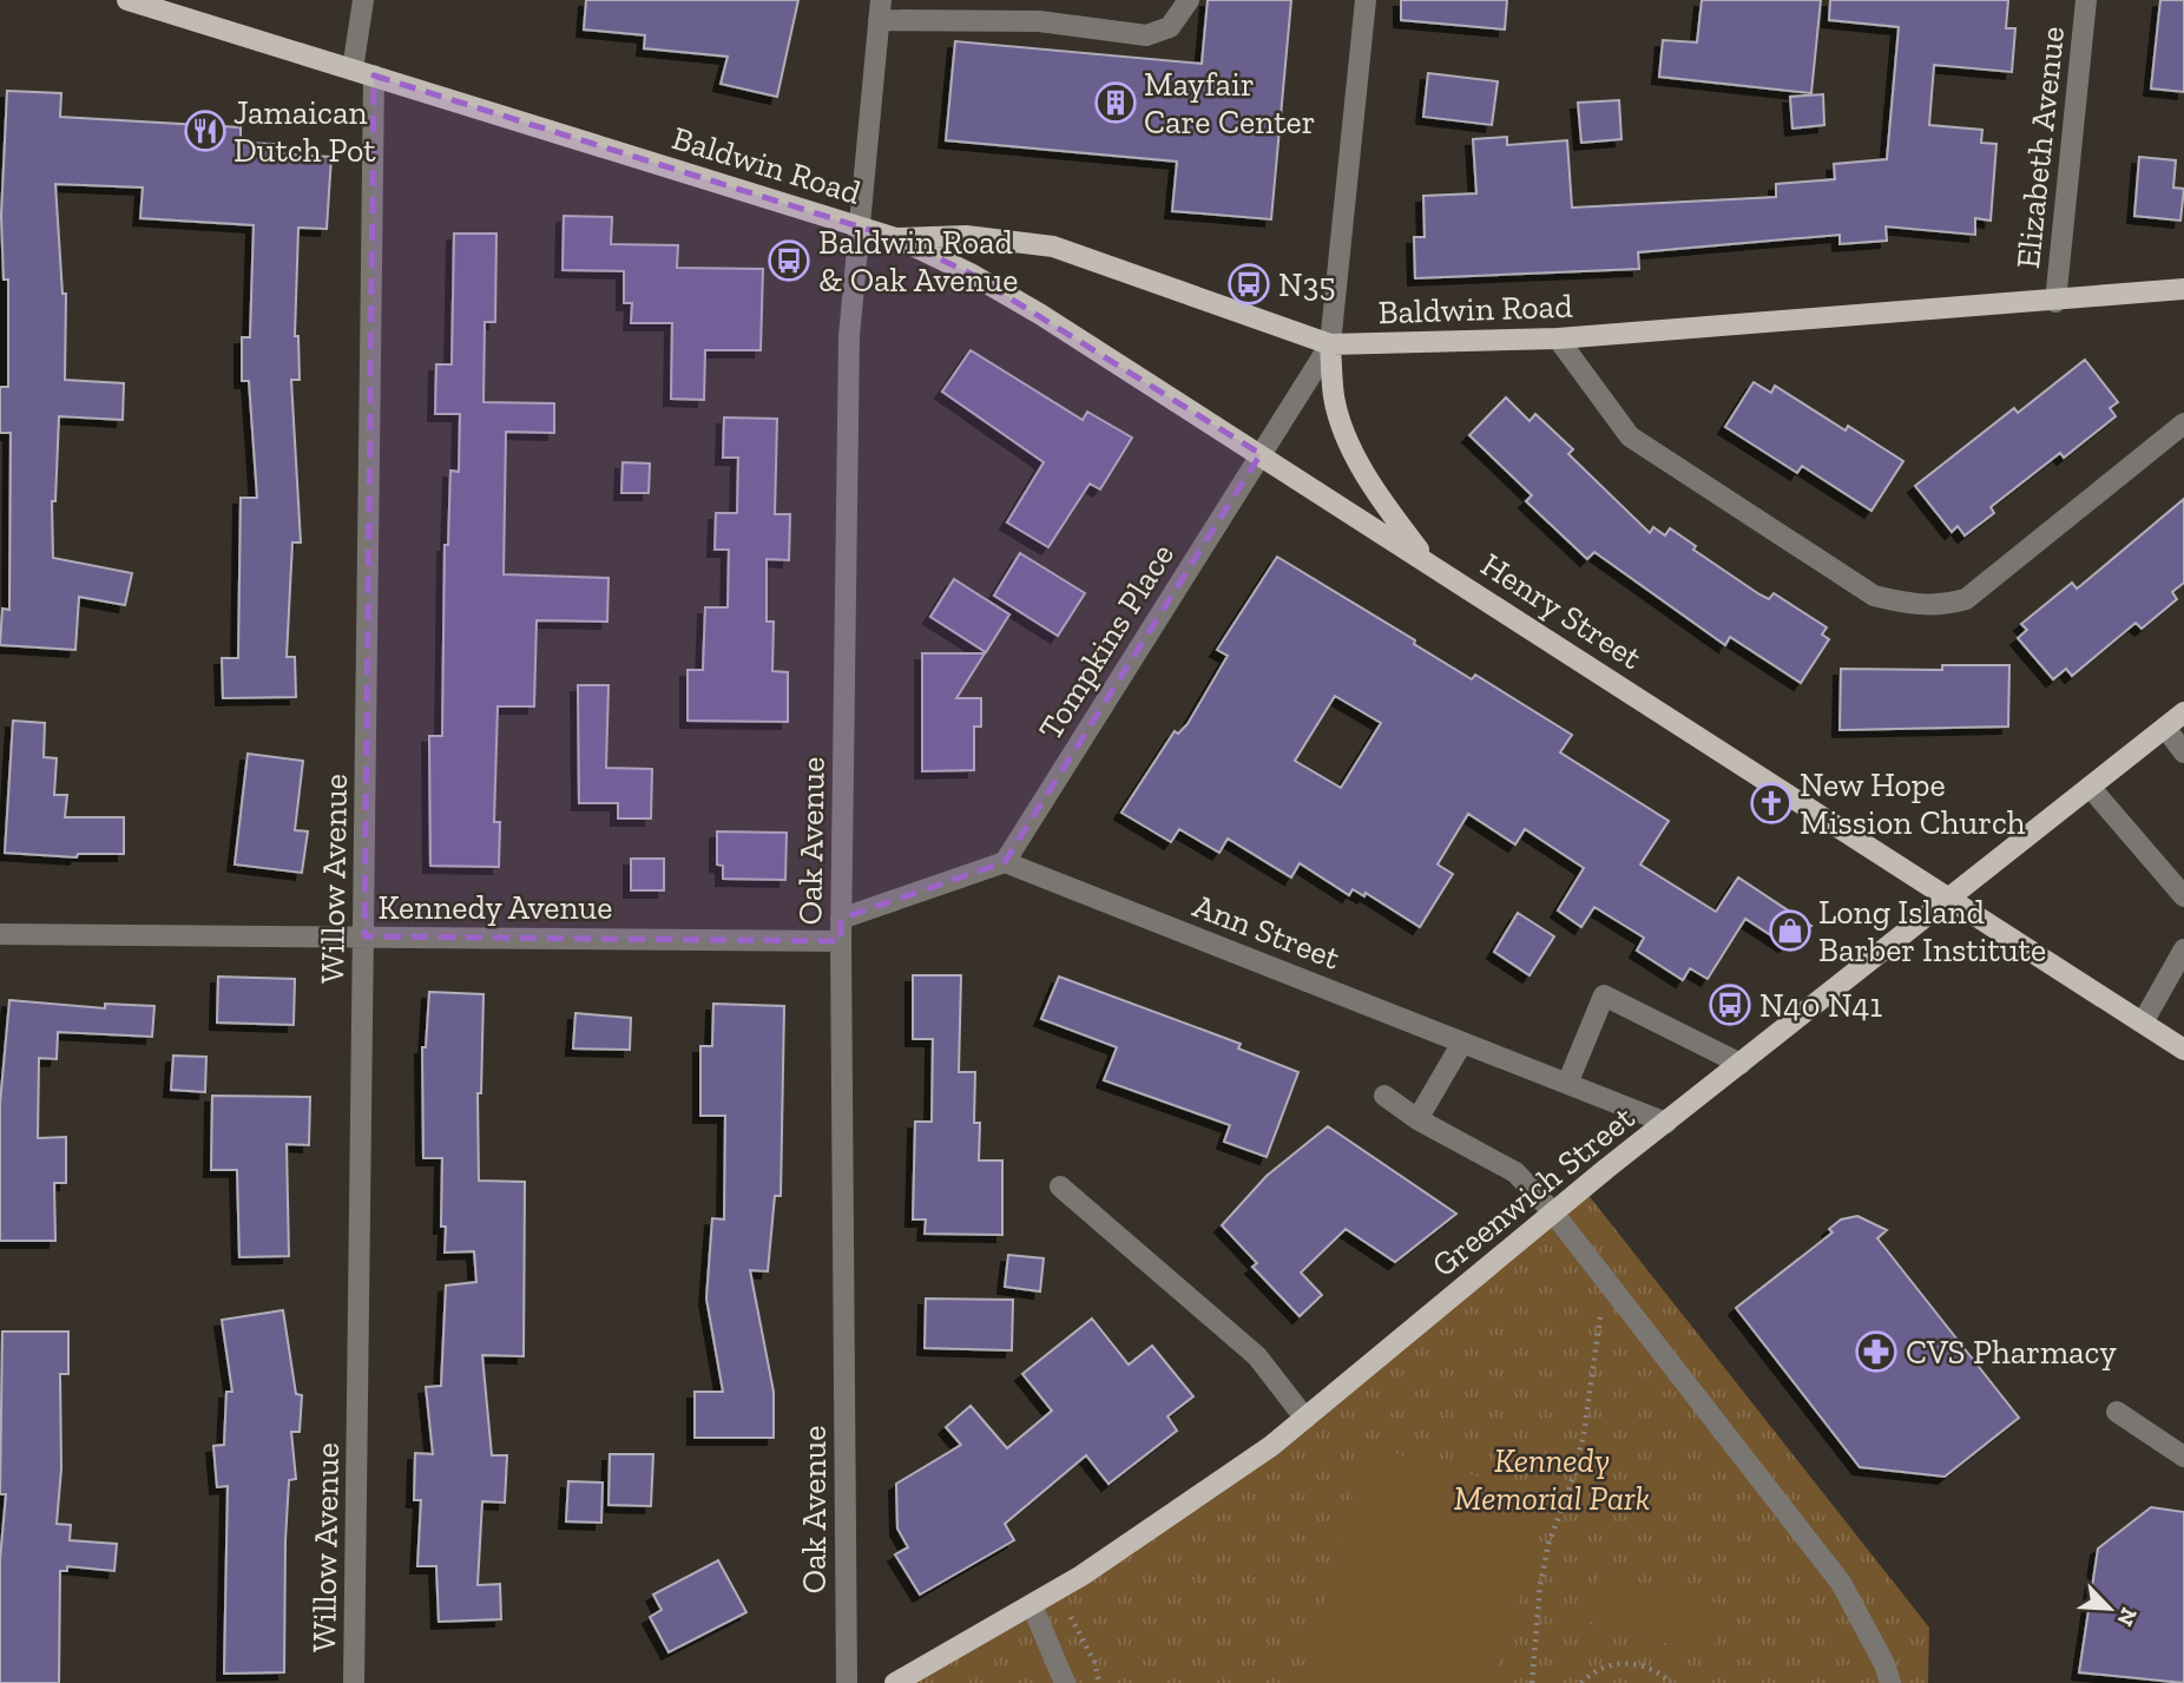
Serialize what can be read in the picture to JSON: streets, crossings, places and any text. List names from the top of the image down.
{
  "streets": {
    "main road": ["Baldwin Road", "Henry Street", "Greenwich Street"],
    "street": [
      "Elizabeth Avenue",
      "Tompkins Place",
      "Oak Avenue",
      "Willow Avenue",
      "Kennedy Avenue",
      "Ann Street"
    ]
  },
  "crossings": [
    ["Elizabeth Avenue", "Baldwin Road"],
    ["Baldwin Road", "Henry Street"],
    ["Baldwin Road", "Tompkins Place"],
    ["Baldwin Road", "Oak Avenue"],
    ["Baldwin Road", "Willow Avenue"],
    ["Henry Street", "Tompkins Place"],
    ["Henry Street", "Greenwich Street"],
    ["Tompkins Place", "Ann Street"],
    ["Oak Avenue", "Kennedy Avenue"],
    ["Willow Avenue", "Kennedy Avenue"],
    ["Ann Street", "Greenwich Street"]
  ],
  "parks": ["Kennedy Memorial Park"],
  "places": {
    "building": ["Mayfair Care Center"],
    "restaurant": ["Jamaican Dutch Pot"],
    "bus stop": ["Baldwin Road & Oak Avenue", "N35", "N40 N41"],
    "church": ["New Hope Mission Church"],
    "shop": ["Long Island Barber Institute"],
    "pharmacy": ["CVS Pharmacy"]
  },
  "north": "bottom right"
}
